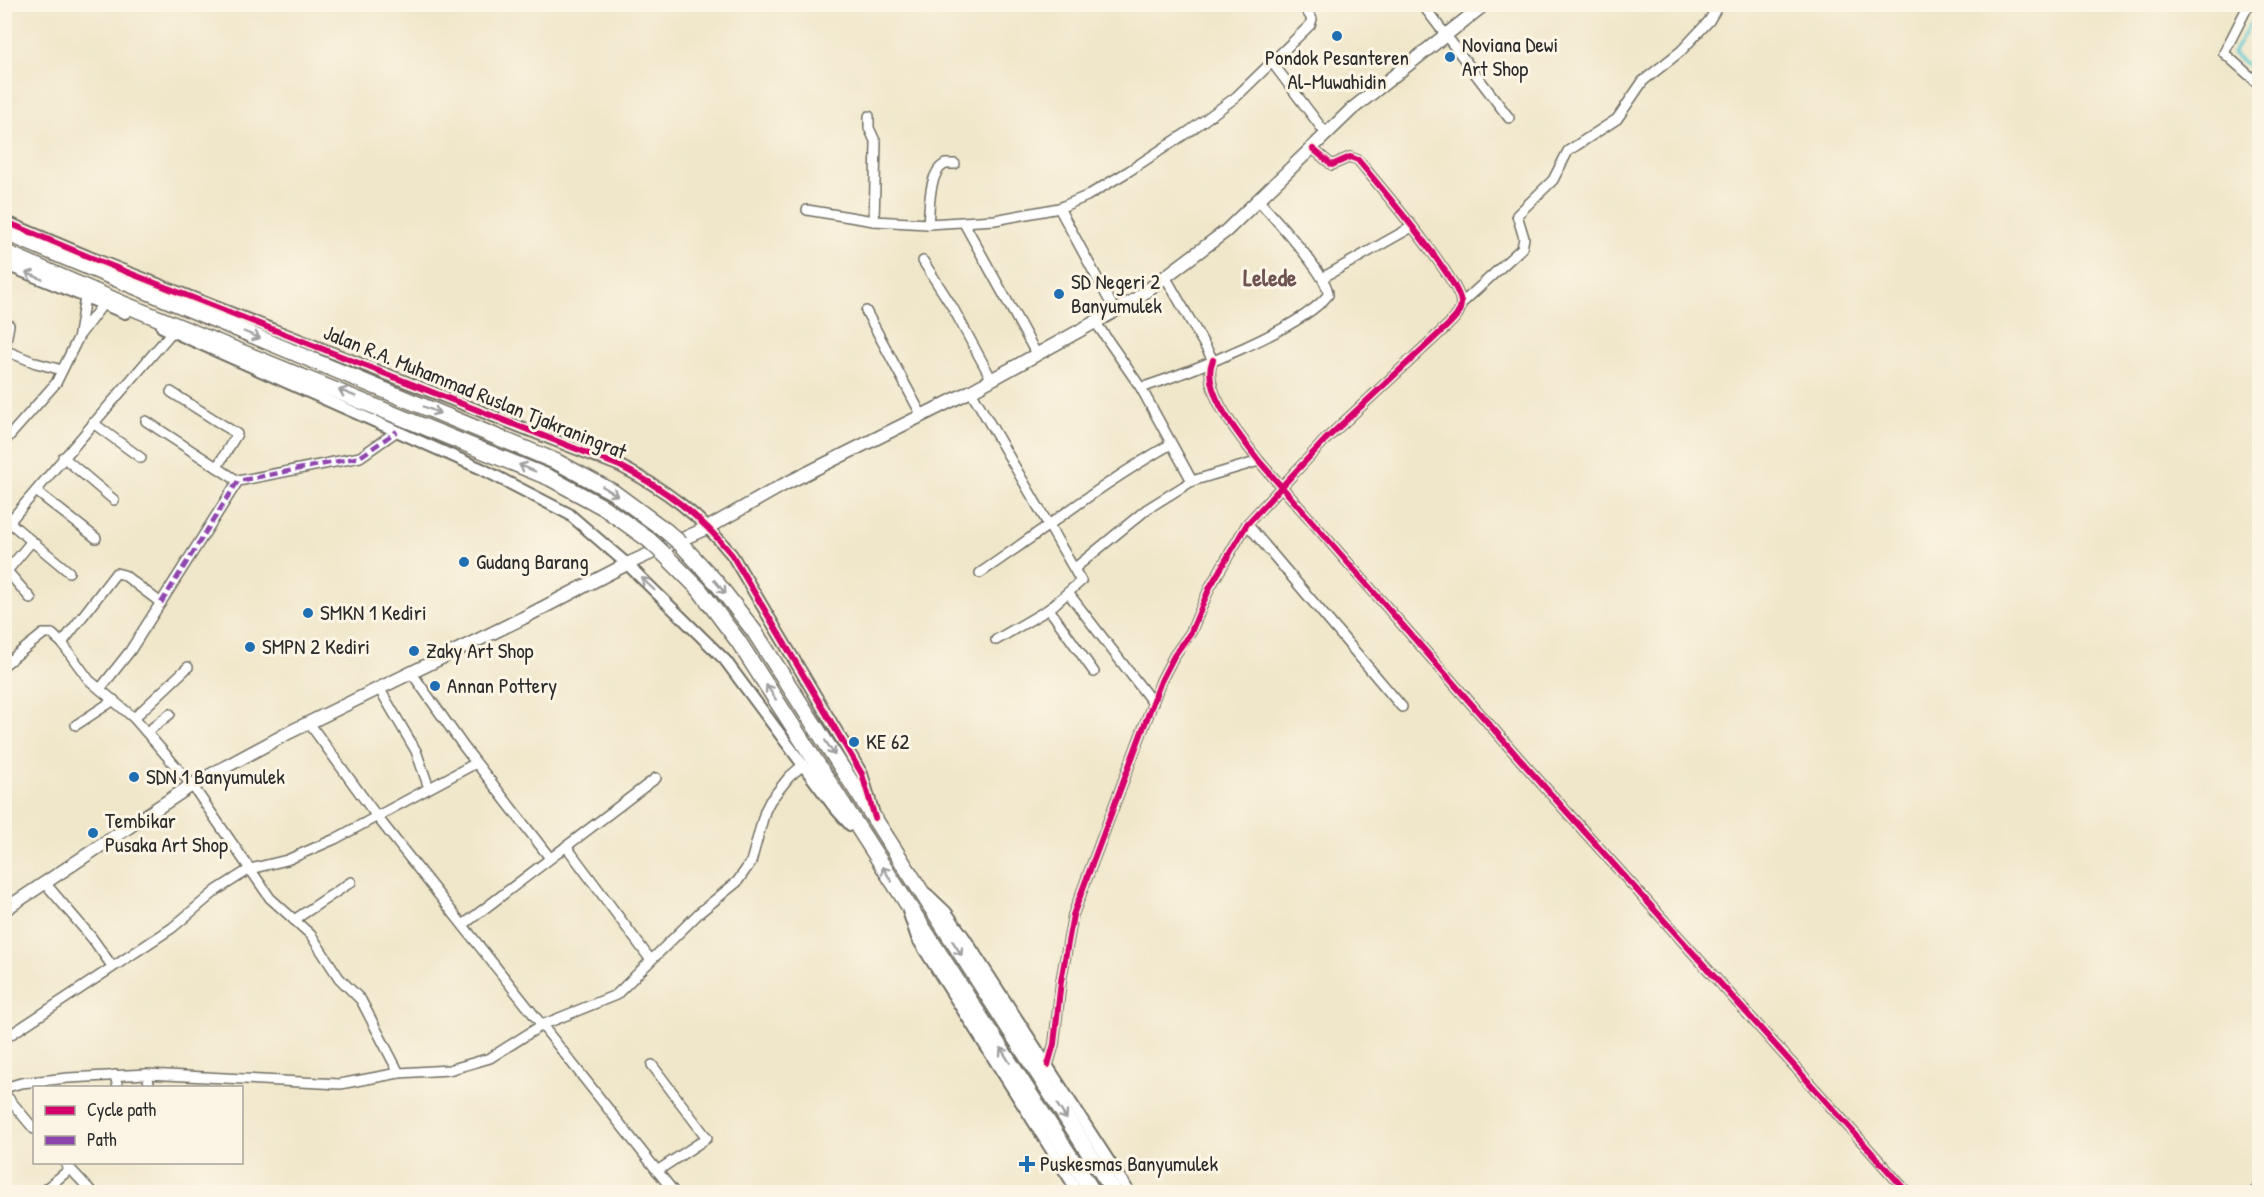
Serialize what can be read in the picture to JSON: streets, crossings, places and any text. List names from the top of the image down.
{
  "streets": {
    "highway": ["Jalan R.A. Muhammad Ruslan Tjakraningrat"]
  },
  "districts": ["Lelede"],
  "places": {
    "other": [
      "Pondok Pesanteren Al-Muwahidin",
      "Noviana Dewi Art Shop",
      "SD Negeri 2 Banyumulek",
      "Gudang Barang",
      "SMKN 1 Kediri",
      "SMPN 2 Kediri",
      "Zaky Art Shop",
      "Annan Pottery",
      "KE 62",
      "SDN 1 Banyumulek",
      "Tembikar Pusaka Art Shop"
    ],
    "health": ["Puskesmas Banyumulek"]
  },
  "legend": ["Cycle path", "Path"]
}
